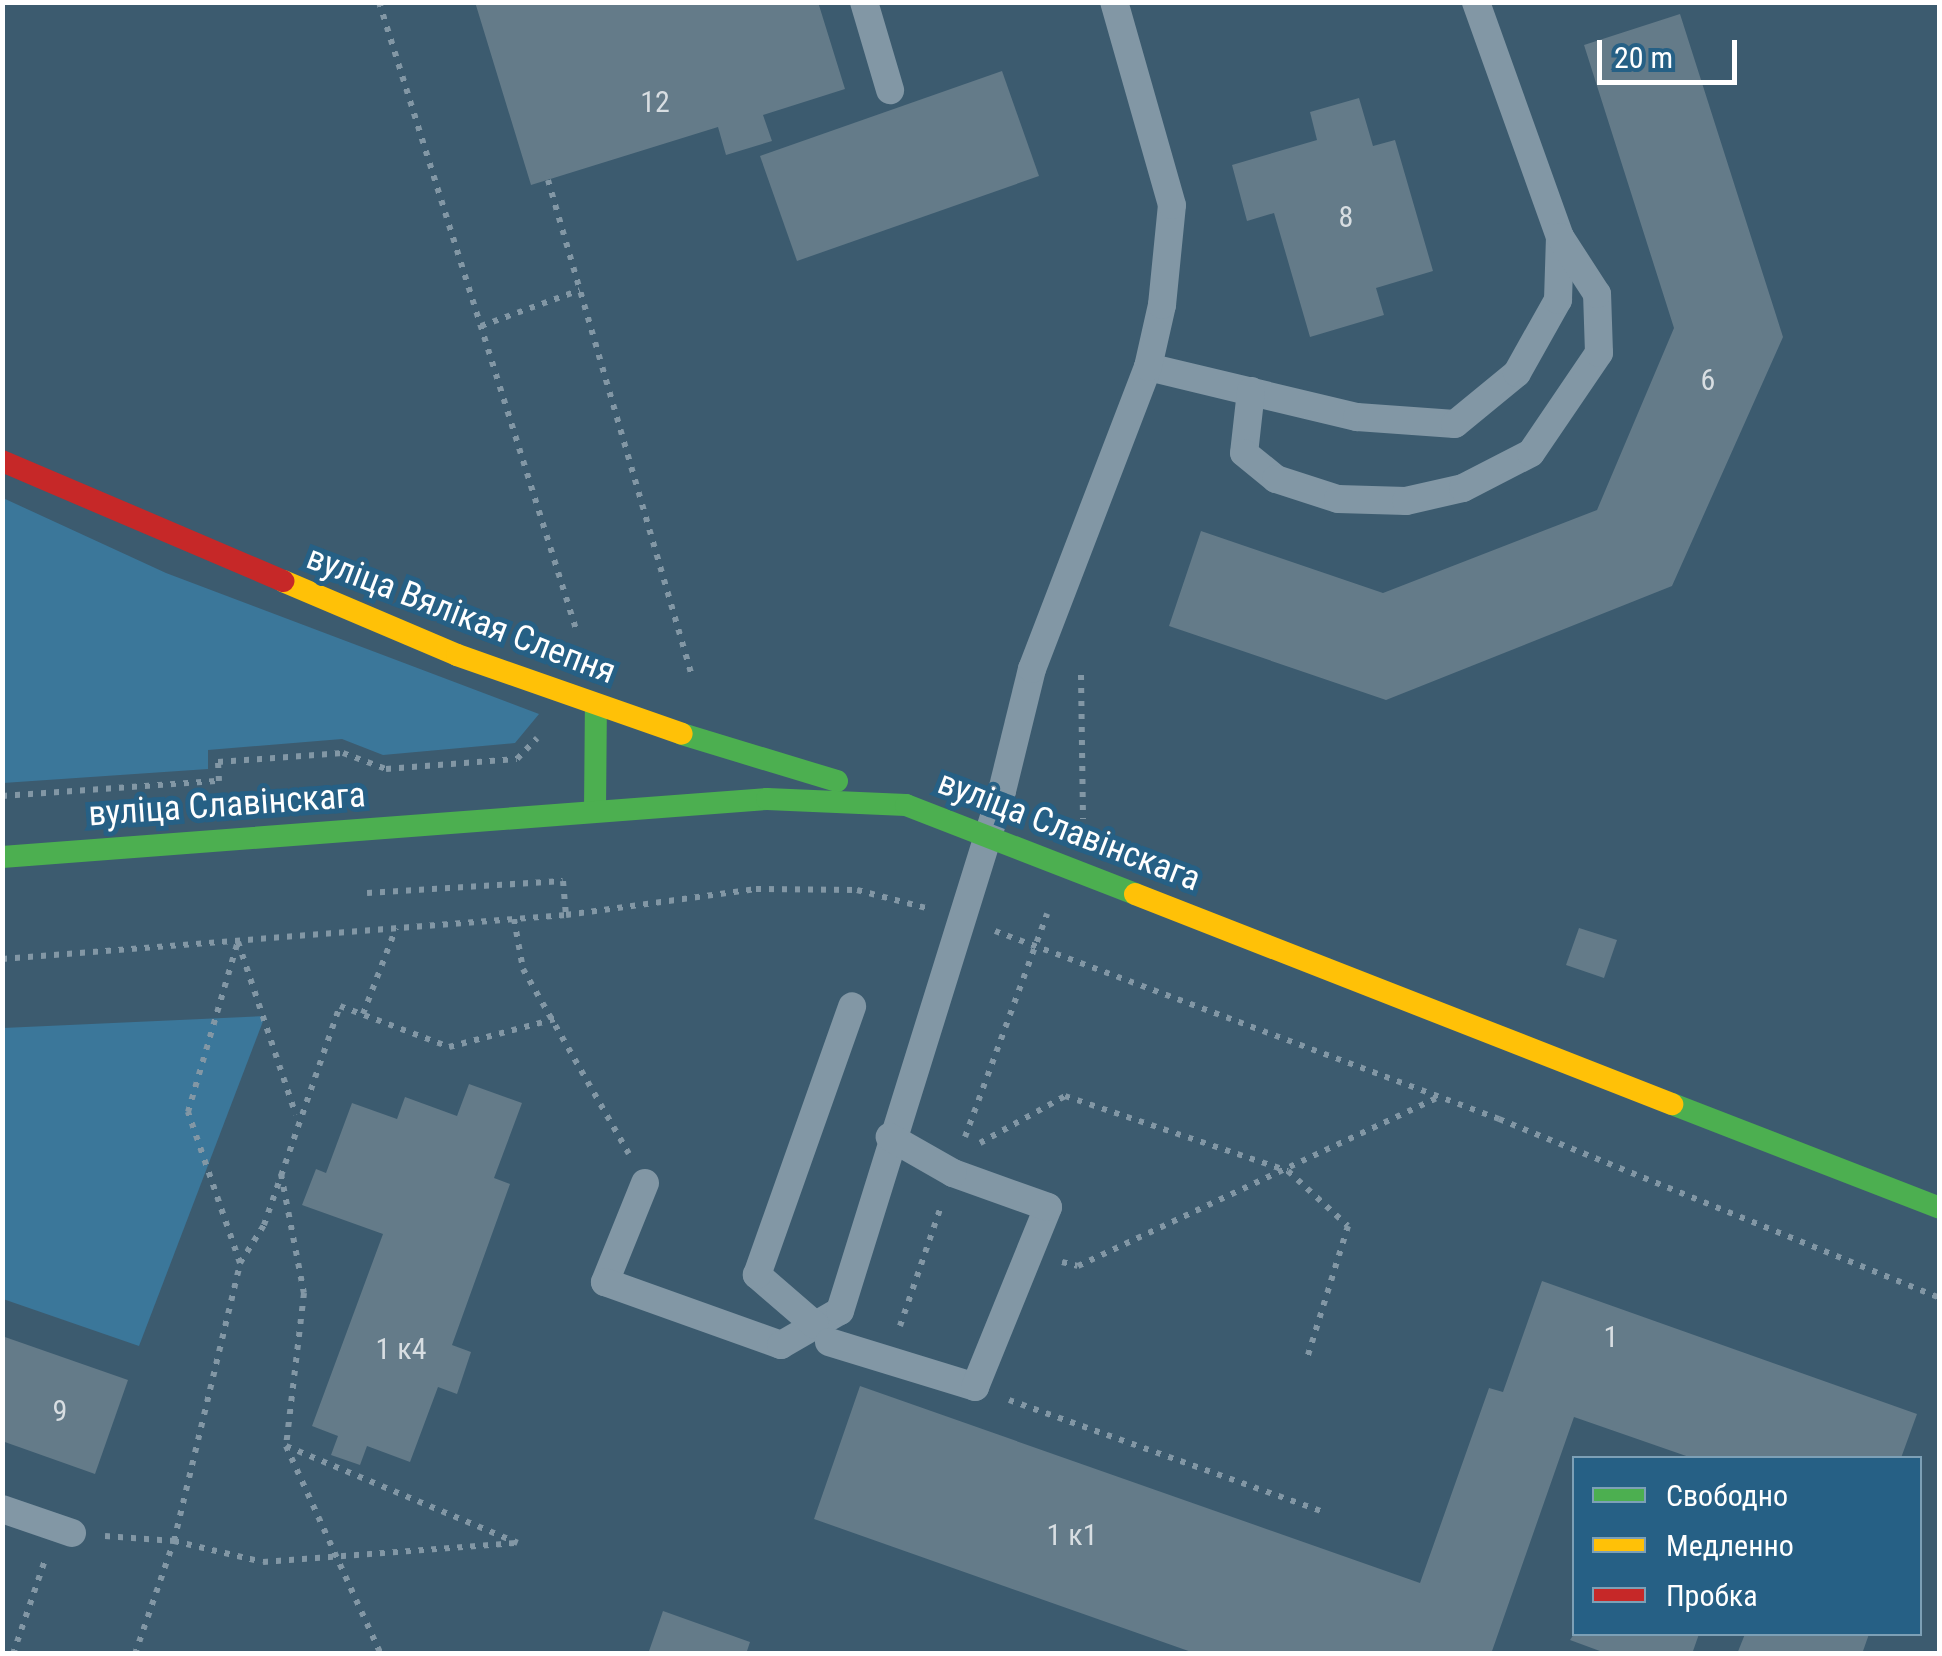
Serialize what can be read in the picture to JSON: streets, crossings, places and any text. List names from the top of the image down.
{
  "streets": {
    "street": ["вуліца Вялікая Слепня", "вуліца Славінскага"]
  },
  "crossings": [
    ["вуліца Вялікая Слепня", "вуліца Славінскага"]
  ],
  "house_numbers": [
    "12",
    "8",
    "6",
    "1",
    "1 к4",
    "9",
    "1 к1"
  ],
  "legend": ["Свободно", "Медленно", "Пробка"],
  "scale_bar": "20 m"
}
